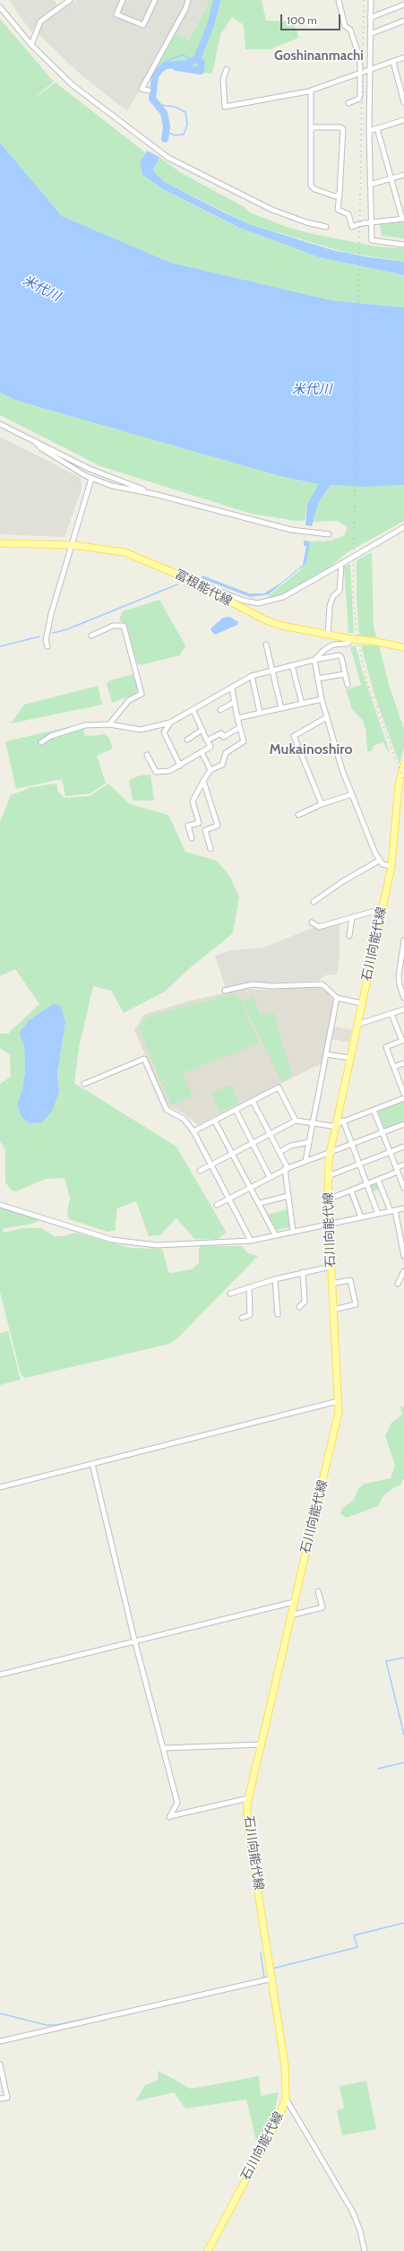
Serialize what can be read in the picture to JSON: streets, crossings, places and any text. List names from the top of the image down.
{
  "streets": {
    "main road": ["富根能代線", "石川向能代線"]
  },
  "districts": ["Goshinanmachi", "Mukainoshiro"],
  "water": ["米代川"],
  "scale_bar": "100 m"
}
